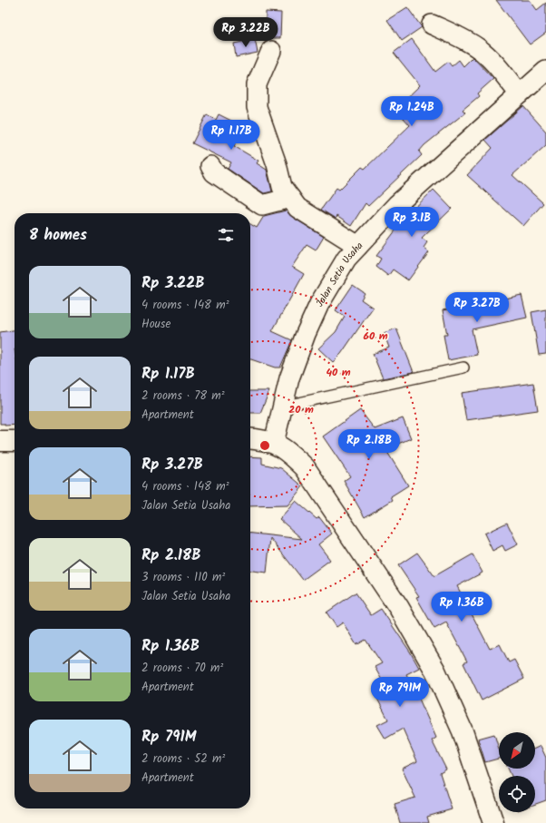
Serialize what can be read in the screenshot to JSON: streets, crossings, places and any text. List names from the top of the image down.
{
  "streets": {
    "street": ["Jalan Setia Usaha"]
  },
  "north": "bottom left",
  "page": {
    "price": [
      "Rp 3.22B",
      "Rp 1.24B",
      "Rp 1.17B",
      "Rp 3.1B",
      "Rp 3.27B",
      "Rp 2.18B",
      "Rp 1.36B",
      "Rp 791M"
    ],
    "heading": "8 homes",
    "list": [
      {
        "name": "Rp 3.22B",
        "note": "4 rooms · 148 m² · House"
      },
      {
        "name": "Rp 1.17B",
        "note": "2 rooms · 78 m² · Apartment"
      },
      {
        "name": "Rp 3.27B",
        "note": "4 rooms · 148 m² · Jalan Setia Usaha"
      },
      {
        "name": "Rp 2.18B",
        "note": "3 rooms · 110 m² · Jalan Setia Usaha"
      },
      {
        "name": "Rp 1.36B",
        "note": "2 rooms · 70 m² · Apartment"
      },
      {
        "name": "Rp 791M",
        "note": "2 rooms · 52 m² · Apartment"
      }
    ]
  },
  "rings": ["60 m", "40 m", "20 m"]
}
